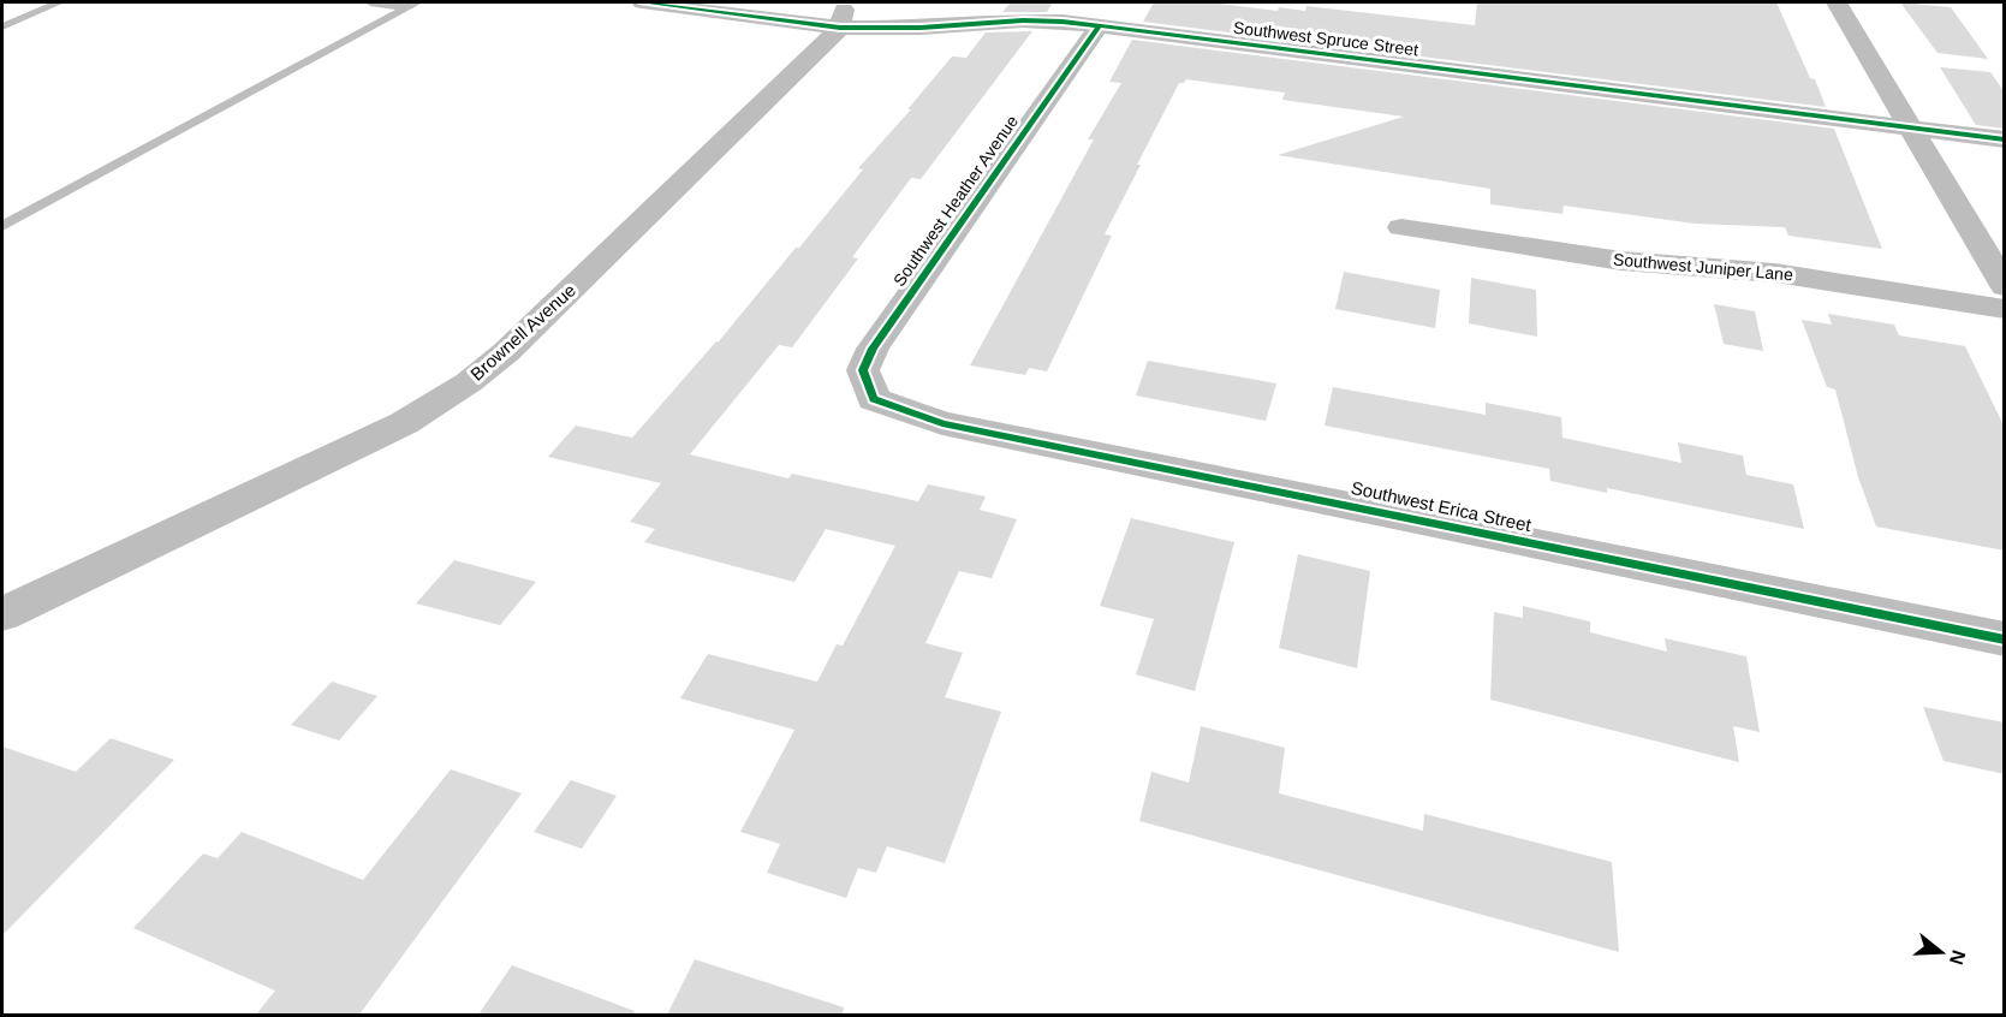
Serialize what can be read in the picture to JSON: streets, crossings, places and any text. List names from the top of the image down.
{
  "streets": {
    "street": [
      "Southwest Spruce Street",
      "Southwest Heather Avenue",
      "Southwest Juniper Lane",
      "Brownell Avenue",
      "Southwest Erica Street"
    ]
  },
  "crossings": [
    ["Southwest Spruce Street", "Southwest Heather Avenue"],
    ["Southwest Spruce Street", "Brownell Avenue"],
    ["Southwest Heather Avenue", "Southwest Erica Street"]
  ],
  "north": "right"
}
